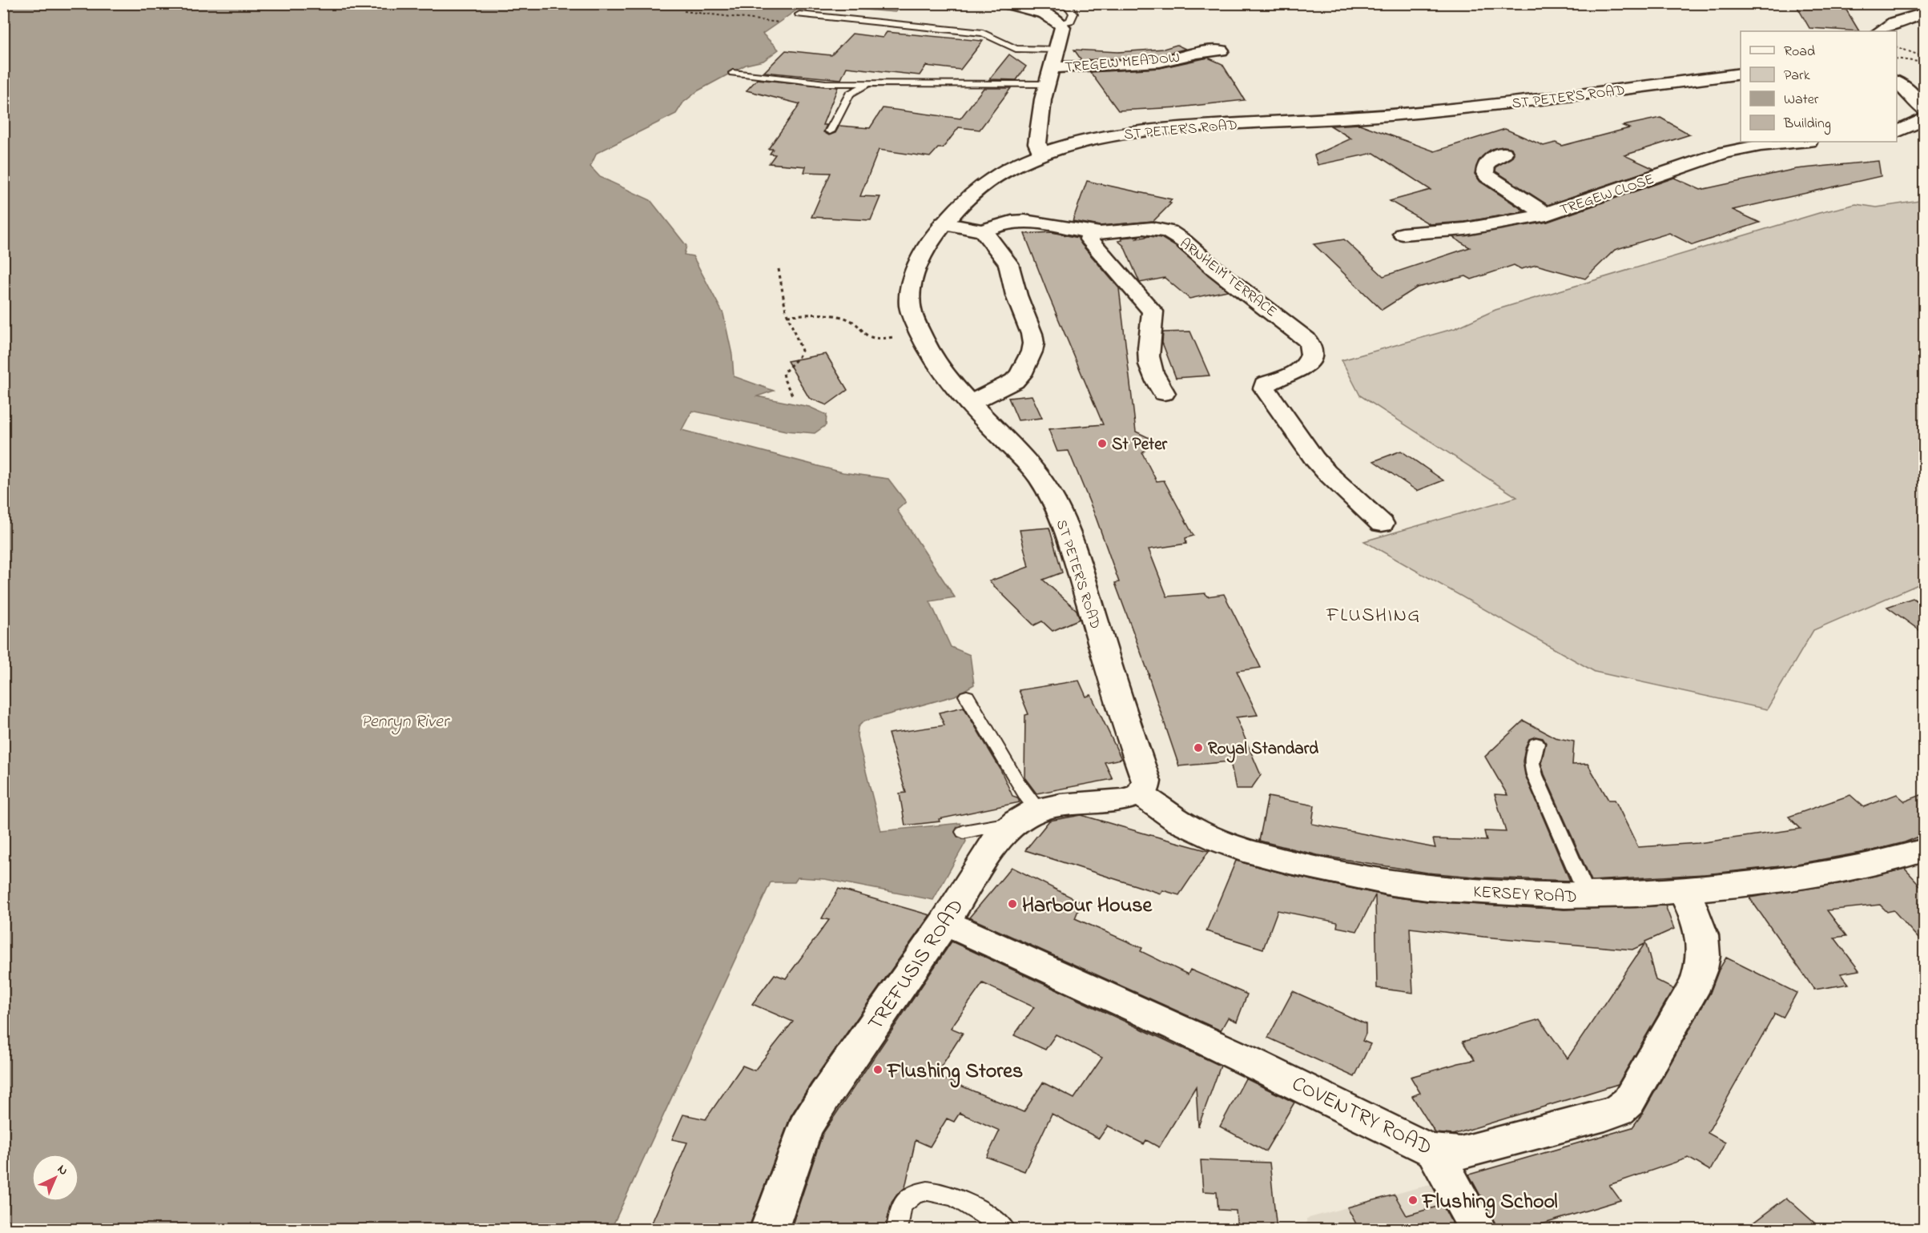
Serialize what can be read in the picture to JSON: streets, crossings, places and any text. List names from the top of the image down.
{
  "streets": {
    "street": [
      "TREGEW MEADOW",
      "ST PETER'S ROAD",
      "TREGEW CLOSE",
      "ARNHEIM TERRACE",
      "KERSEY ROAD",
      "TREFUSIS ROAD",
      "COVENTRY ROAD"
    ]
  },
  "crossings": [
    ["ST PETER'S ROAD", "ARNHEIM TERRACE"],
    ["ST PETER'S ROAD", "KERSEY ROAD"],
    ["KERSEY ROAD", "COVENTRY ROAD"],
    ["TREFUSIS ROAD", "COVENTRY ROAD"]
  ],
  "districts": ["FLUSHING"],
  "water": ["Penryn River"],
  "places": [
    "St Peter",
    "Royal Standard",
    "Harbour House",
    "Flushing Stores",
    "Flushing School"
  ],
  "legend": [
    "Road",
    "Park",
    "Water",
    "Building"
  ],
  "north": "top right"
}
